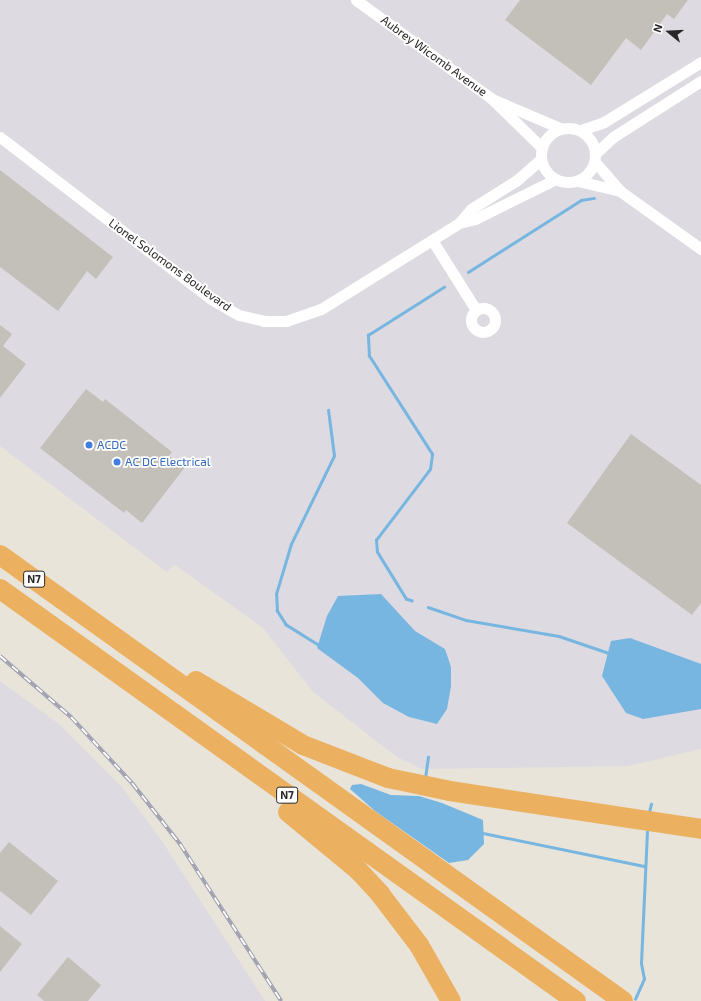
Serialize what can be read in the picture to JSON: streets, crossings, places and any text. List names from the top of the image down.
{
  "streets": {
    "highway": ["N7"],
    "street": ["Aubrey Wicomb Avenue", "Lionel Solomons Boulevard"]
  },
  "crossings": [
    ["Aubrey Wicomb Avenue", "Lionel Solomons Boulevard"]
  ],
  "places": ["ACDC", "AC DC Electrical"],
  "north": "left"
}
